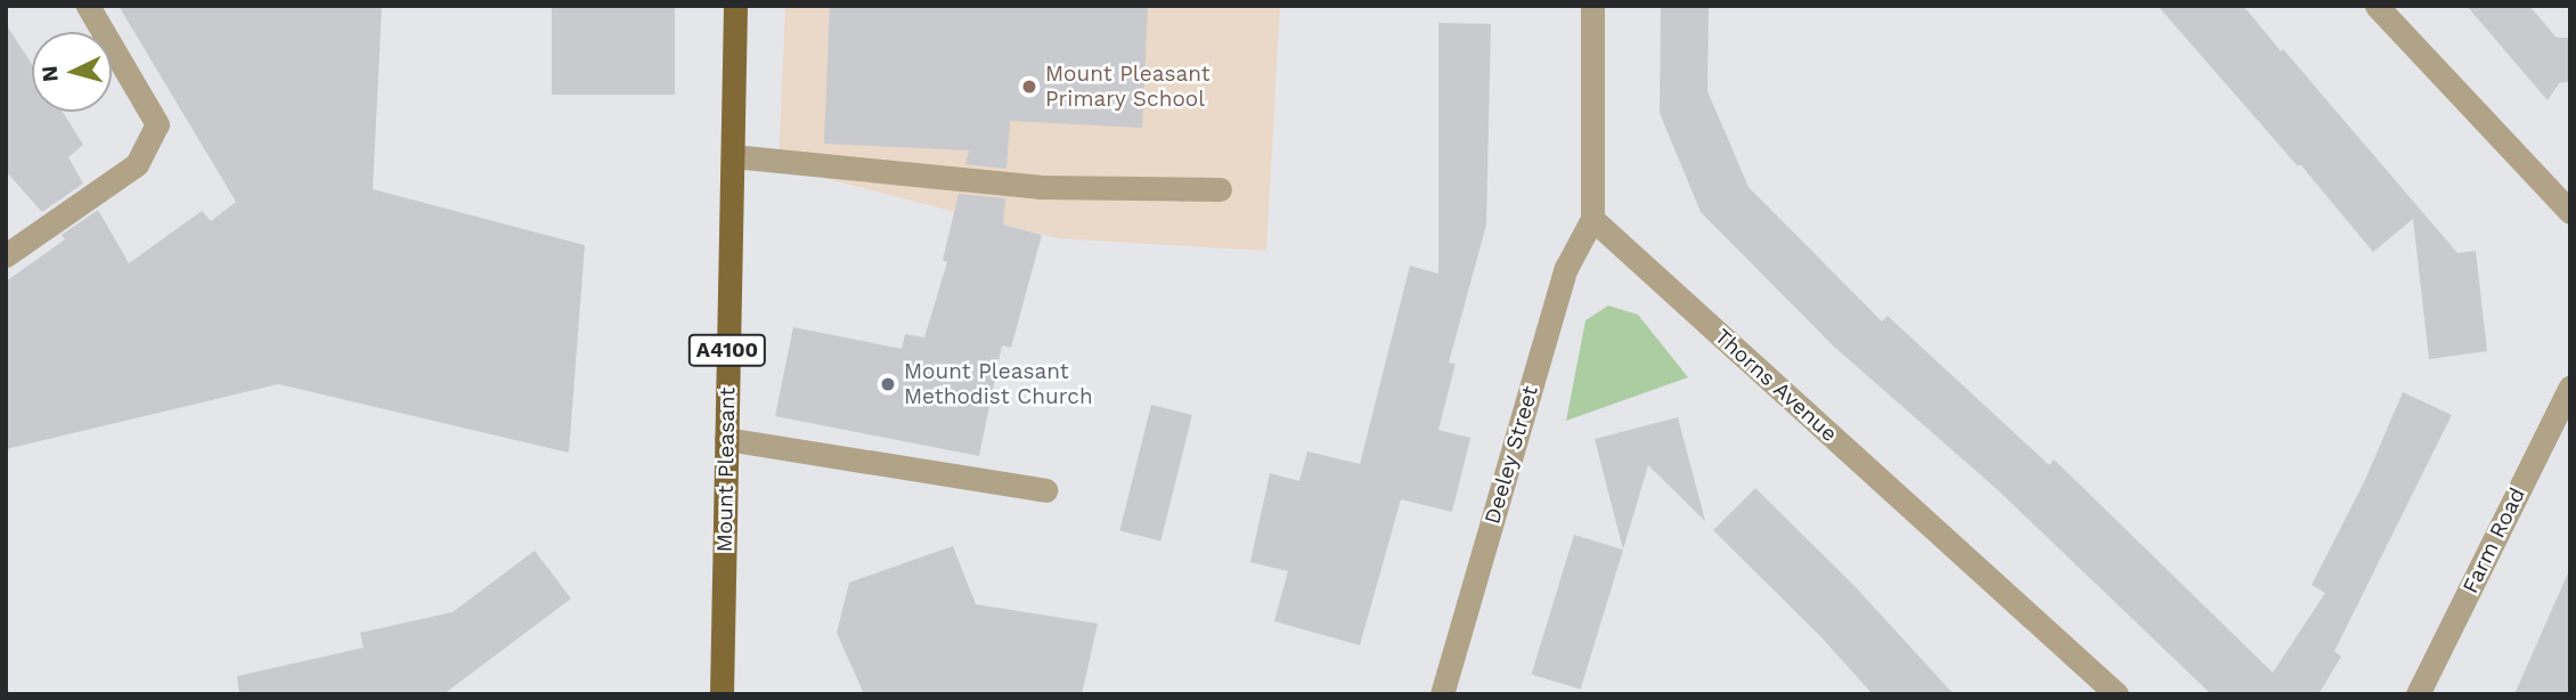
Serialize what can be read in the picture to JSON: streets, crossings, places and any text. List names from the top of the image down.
{
  "streets": {
    "main road": ["A4100", "Mount Pleasant"],
    "street": ["Thorns Avenue", "Deeley Street", "Farm Road"]
  },
  "crossings": [
    ["Thorns Avenue", "Deeley Street"]
  ],
  "places": ["Mount Pleasant Primary School", "Mount Pleasant Methodist Church"],
  "north": "left"
}
